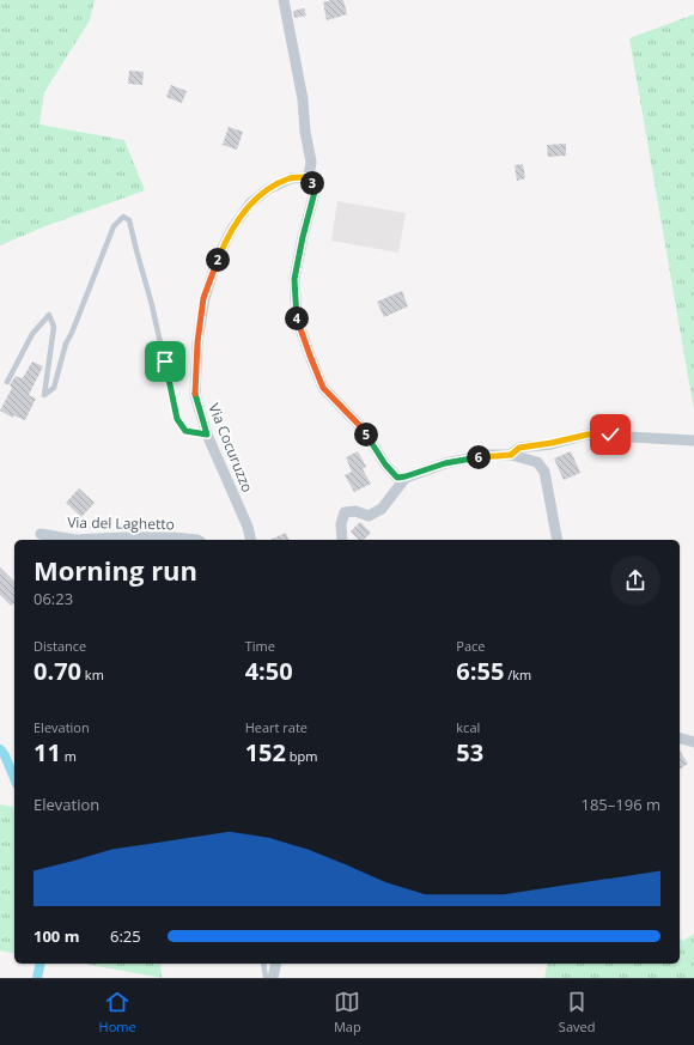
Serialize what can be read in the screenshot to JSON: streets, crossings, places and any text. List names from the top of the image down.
{
  "streets": {
    "street": ["Via Cocuruzzo", "Via del Laghetto"]
  },
  "page": {
    "pins": [
      "3",
      "2",
      "4",
      "5",
      "6"
    ],
    "heading": ["Morning run", "06:23"],
    "stats": [
      ["Distance", "0.70 km"],
      ["Time", "4:50"],
      ["Pace", "6:55 /km"],
      ["Elevation", "11 m"],
      ["Heart rate", "152 bpm"],
      ["kcal", "53"]
    ],
    "chart": ["Elevation", "185–196 m"],
    "list": [
      {
        "name": "100 m",
        "note": "6:25"
      }
    ],
    "tabs": ["Home", "Map", "Saved"]
  }
}
